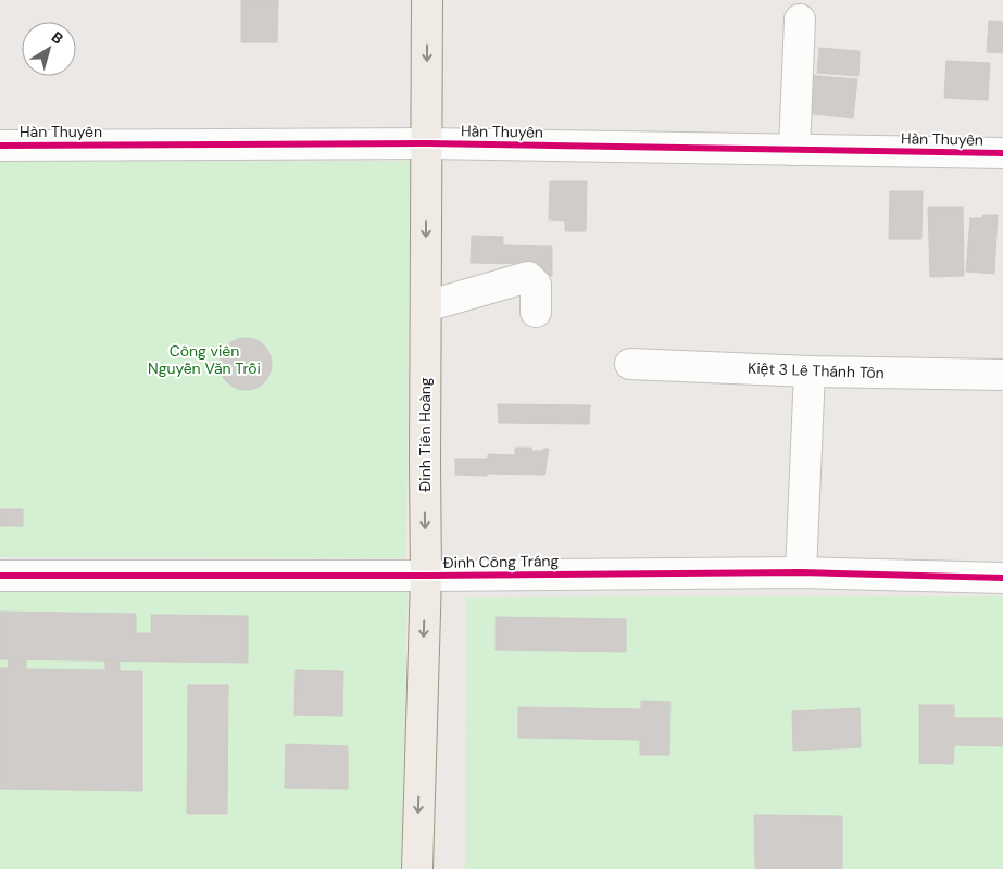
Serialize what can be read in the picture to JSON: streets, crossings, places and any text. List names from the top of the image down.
{
  "streets": {
    "main road": ["Đinh Tiên Hoàng"],
    "street": ["Hàn Thuyên", "Kiệt 3 Lê Thánh Tôn", "Đinh Công Tráng"]
  },
  "crossings": [
    ["Hàn Thuyên", "Đinh Tiên Hoàng"],
    ["Đinh Tiên Hoàng", "Đinh Công Tráng"]
  ],
  "one_way": ["Đinh Tiên Hoàng"],
  "parks": ["Công viên Nguyễn Văn Trỗi"],
  "north": "top right"
}
